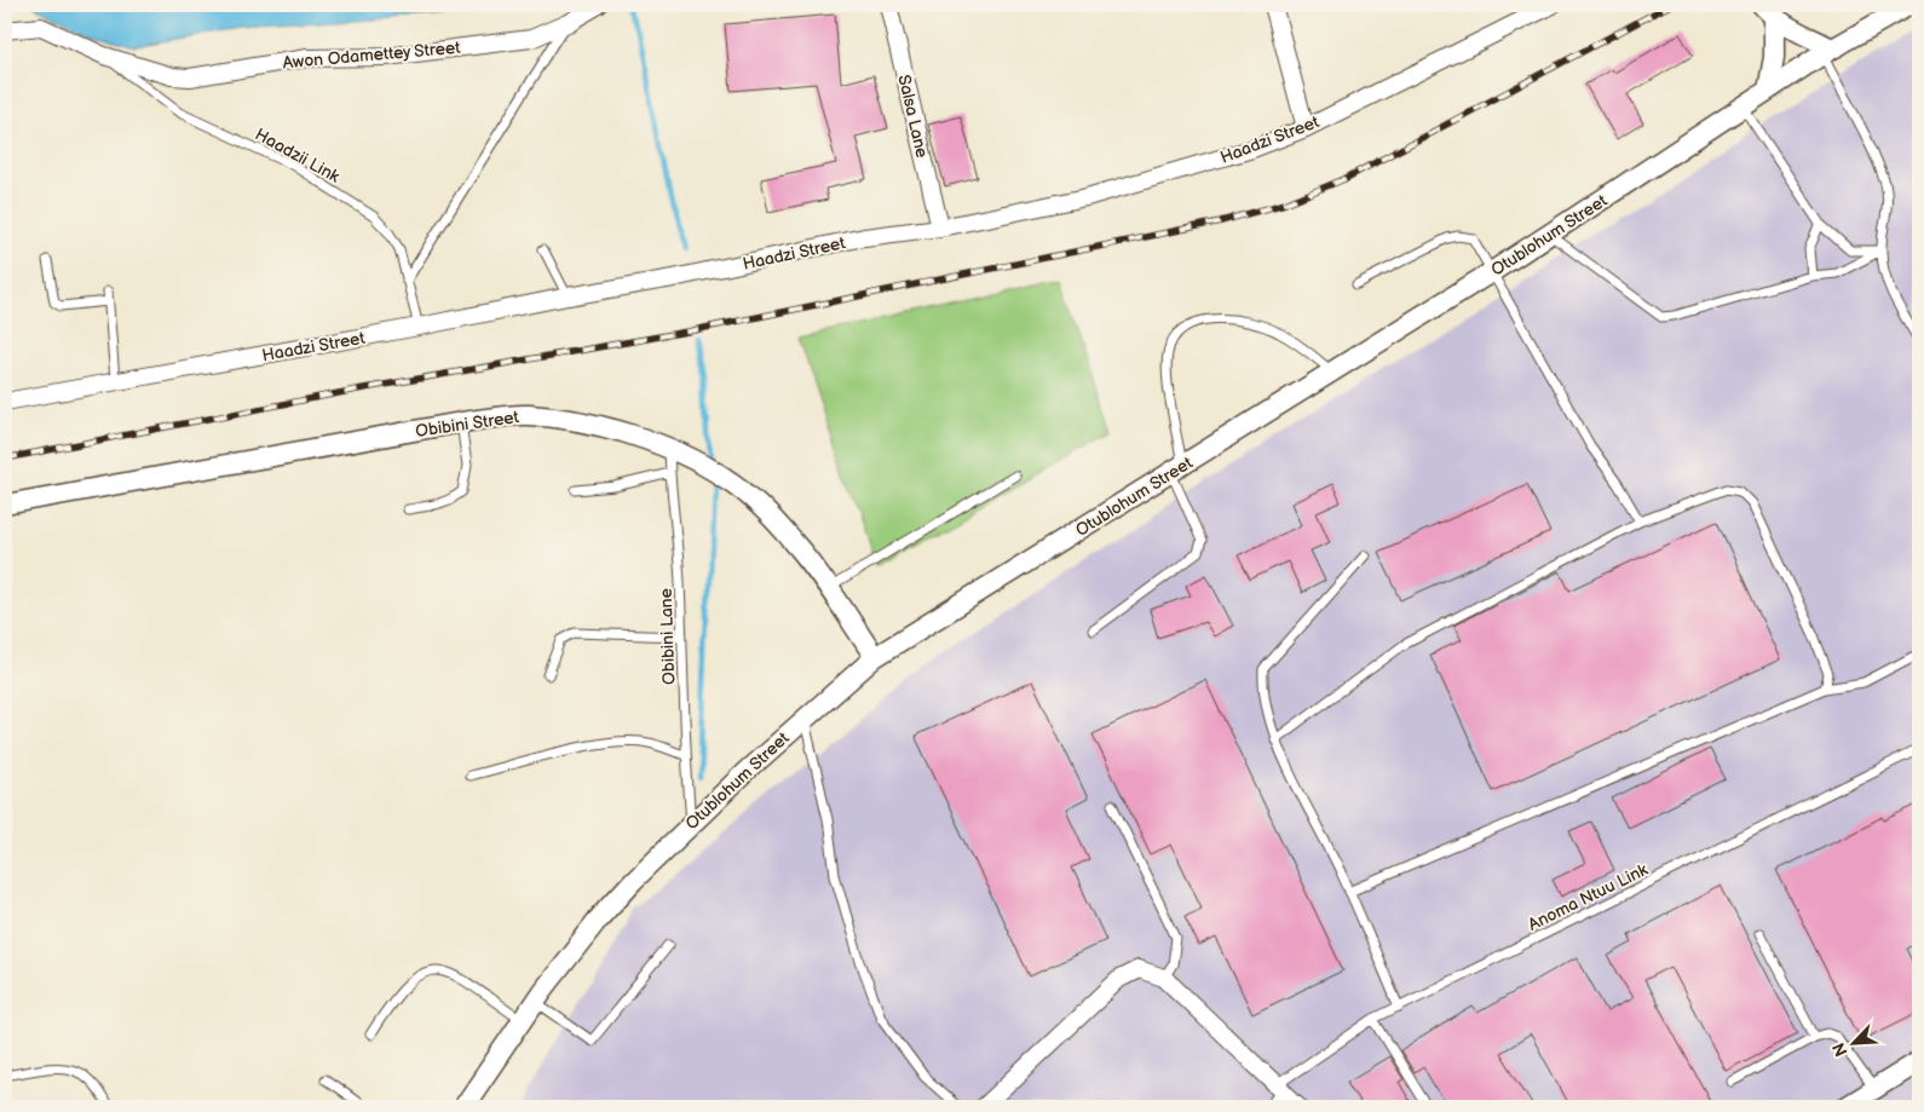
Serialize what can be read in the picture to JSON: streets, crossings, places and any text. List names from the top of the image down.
{
  "streets": {
    "street": [
      "Awon Odamettey Street",
      "Salsa Lane",
      "Haadzi Street",
      "Otublohum Street",
      "Obibini Street"
    ],
    "lane": ["Haadzii Link", "Obibini Lane", "Anoma Ntuu Link"]
  },
  "crossings": [
    ["Awon Odamettey Street", "Haadzii Link"],
    ["Salsa Lane", "Haadzi Street"],
    ["Haadzi Street", "Haadzii Link"],
    ["Otublohum Street", "Obibini Street"],
    ["Otublohum Street", "Obibini Lane"],
    ["Obibini Street", "Obibini Lane"]
  ],
  "north": "bottom left"
}
